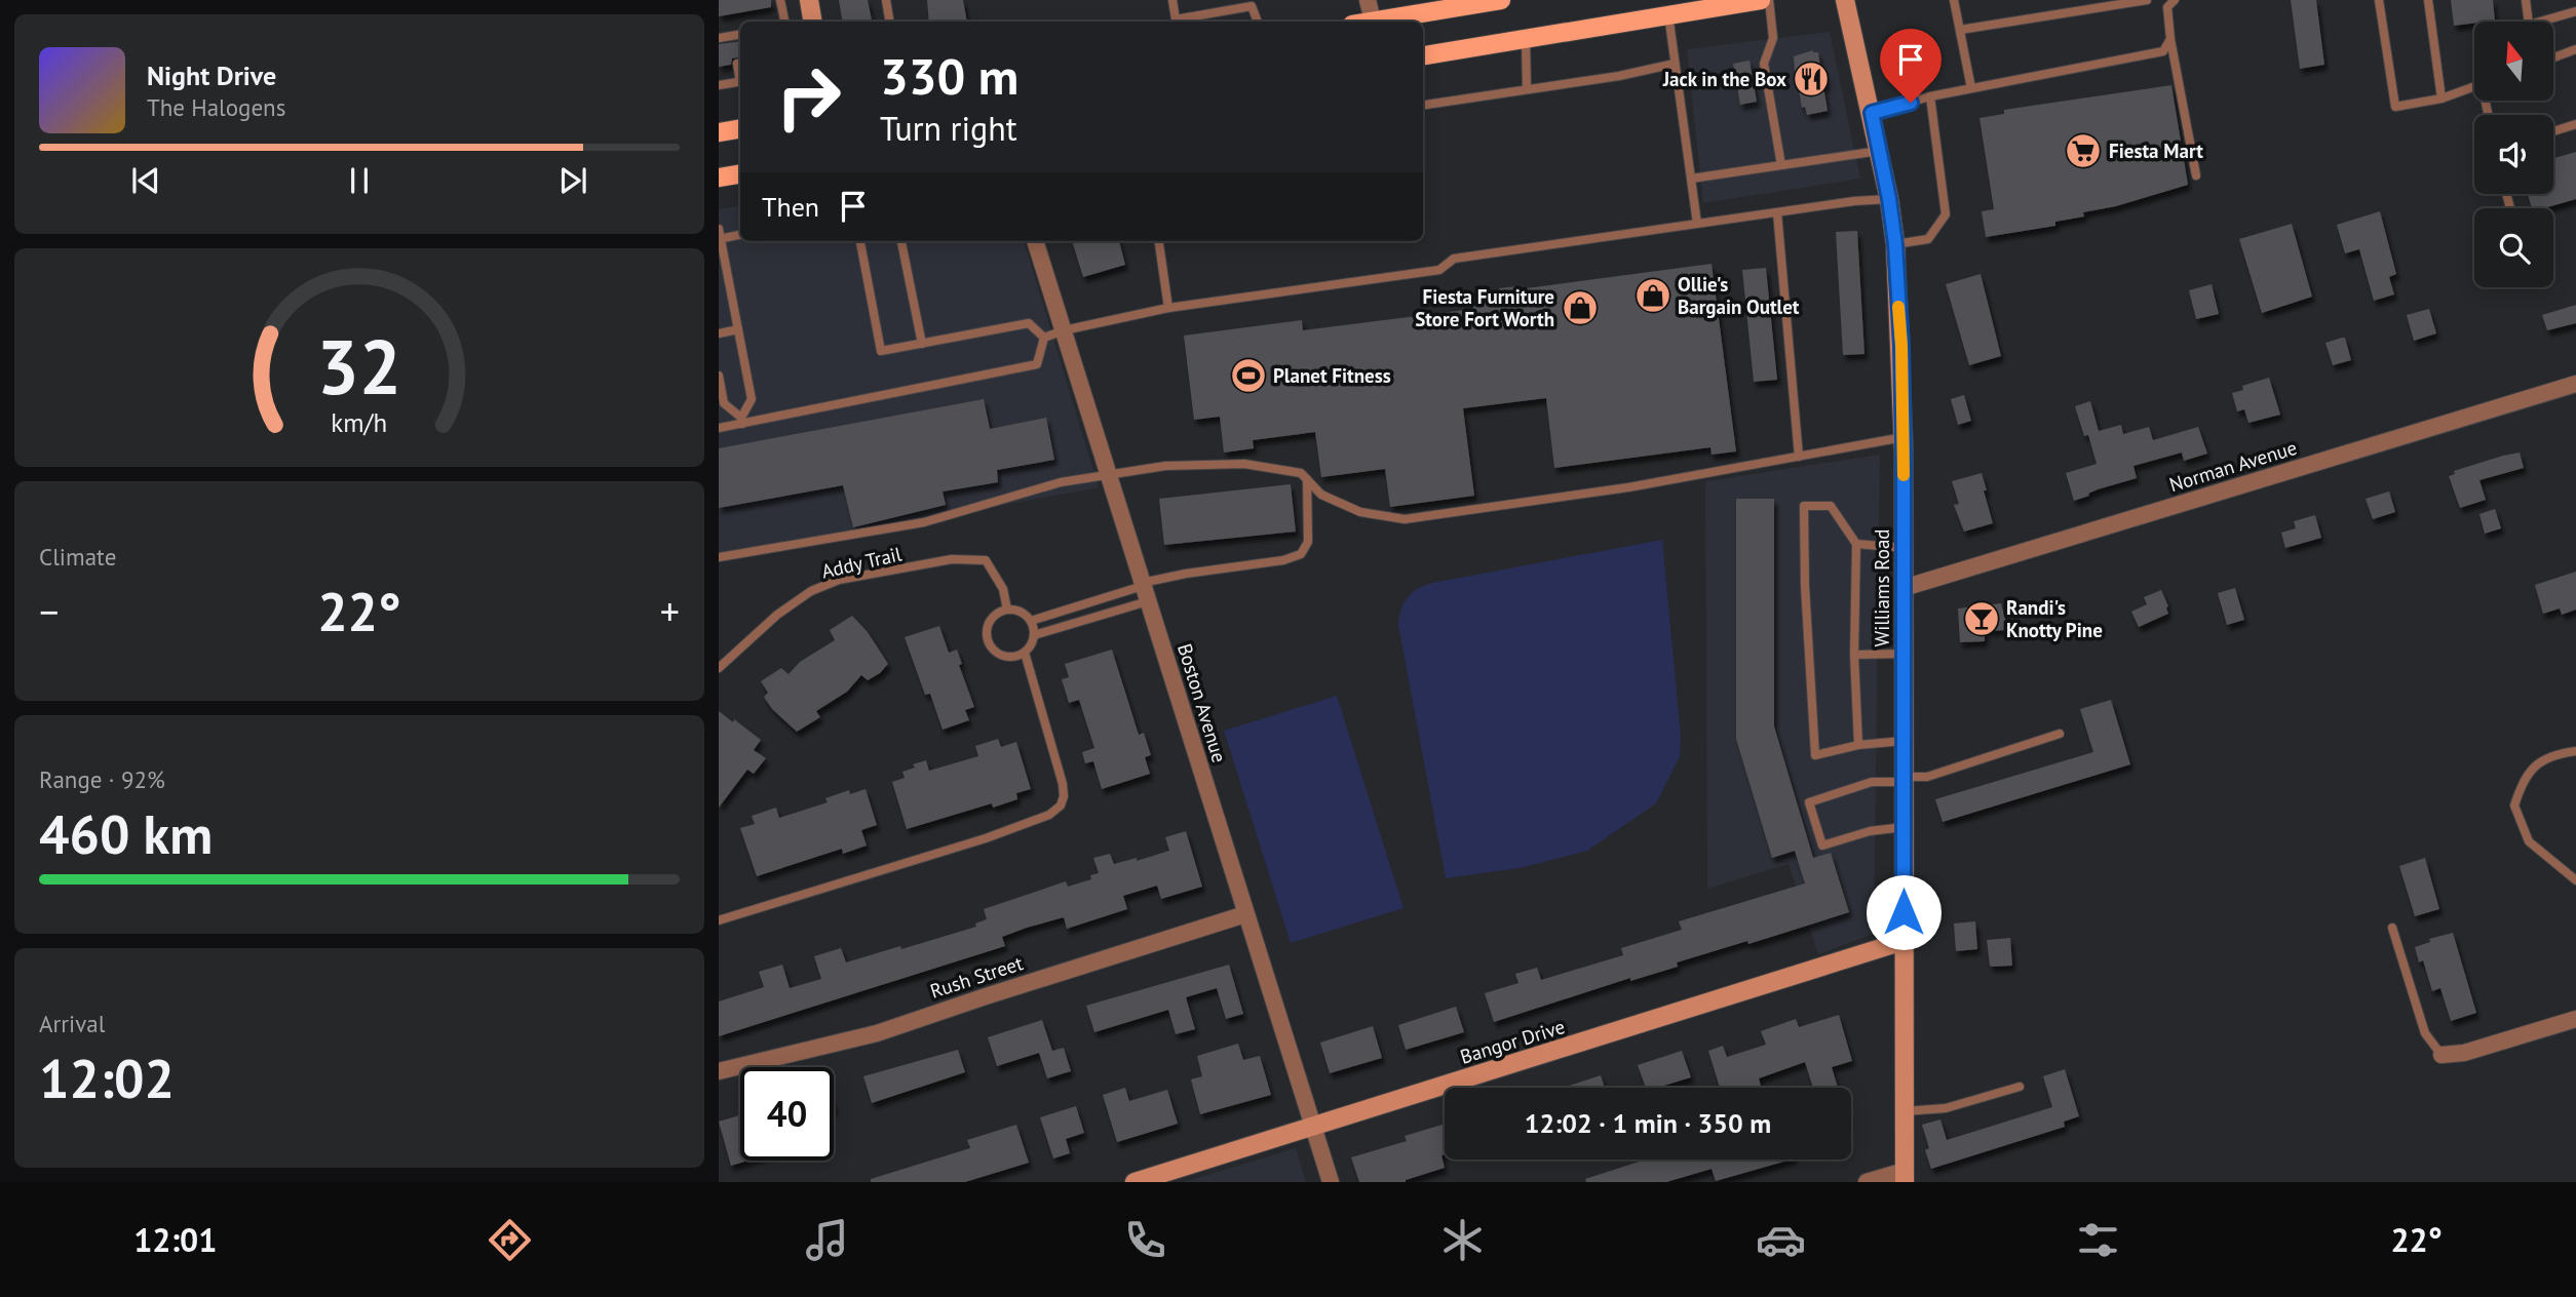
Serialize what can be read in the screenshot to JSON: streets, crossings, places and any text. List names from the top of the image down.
{
  "streets": {
    "street": [
      "Norman Avenue",
      "Williams Road",
      "Boston Avenue",
      "Rush Street",
      "Bangor Drive"
    ],
    "lane": ["Addy Trail"]
  },
  "crossings": [
    ["Norman Avenue", "Williams Road"],
    ["Williams Road", "Bangor Drive"],
    ["Boston Avenue", "Rush Street"],
    ["Boston Avenue", "Bangor Drive"]
  ],
  "places": {
    "restaurant": ["Jack in the Box"],
    "supermarket": ["Fiesta Mart"],
    "shop": ["Ollie's Bargain Outlet", "Fiesta Furniture Store Fort Worth"],
    "sports": ["Planet Fitness"],
    "bar": ["Randi's Knotty Pine"]
  },
  "north": "top",
  "page": {
    "turn": ["330 m", "Turn right"],
    "song": ["Night Drive", "The Halogens"],
    "then": "Then",
    "tile": [
      "Climate",
      ["Range · 92%", "460 km"],
      ["Arrival", "12:02"]
    ],
    "heat": ["−", "22°", "+"],
    "limit": "40",
    "trip": "12:02 · 1 min · 350 m",
    "tabs": ["12:01", "22°"],
    "gauge": ["32", "km/h"]
  }
}
